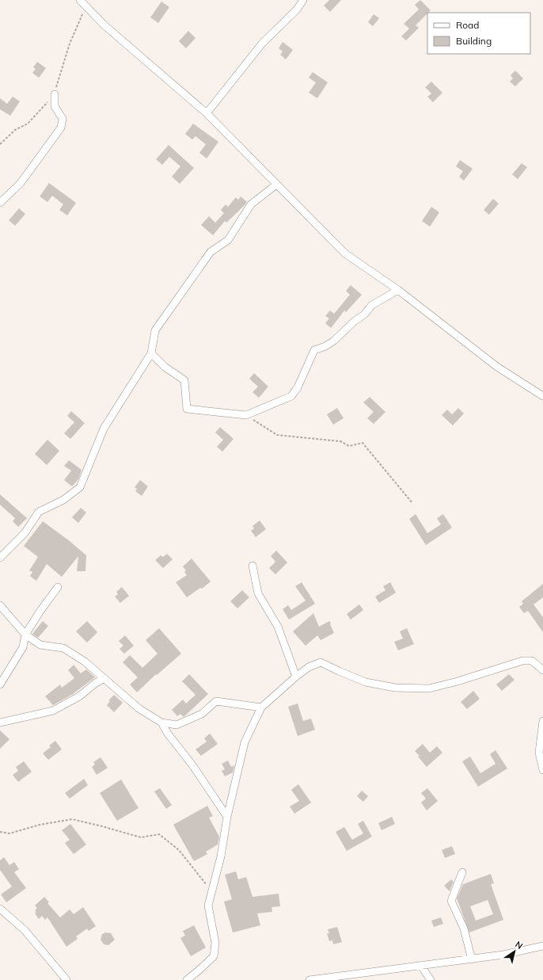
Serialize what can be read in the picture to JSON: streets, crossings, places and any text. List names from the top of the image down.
{
  "legend": ["Road", "Building"],
  "north": "top right"
}
